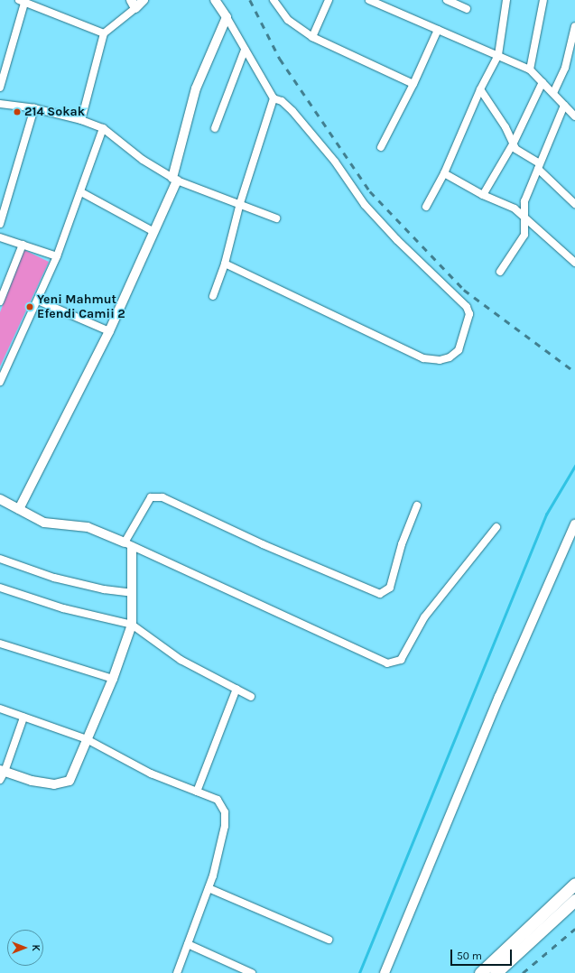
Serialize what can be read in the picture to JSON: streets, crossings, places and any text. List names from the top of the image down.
{
  "places": ["214 Sokak", "Yeni Mahmut Efendi Camii 2"],
  "scale_bar": "50 m",
  "north": "right"
}
